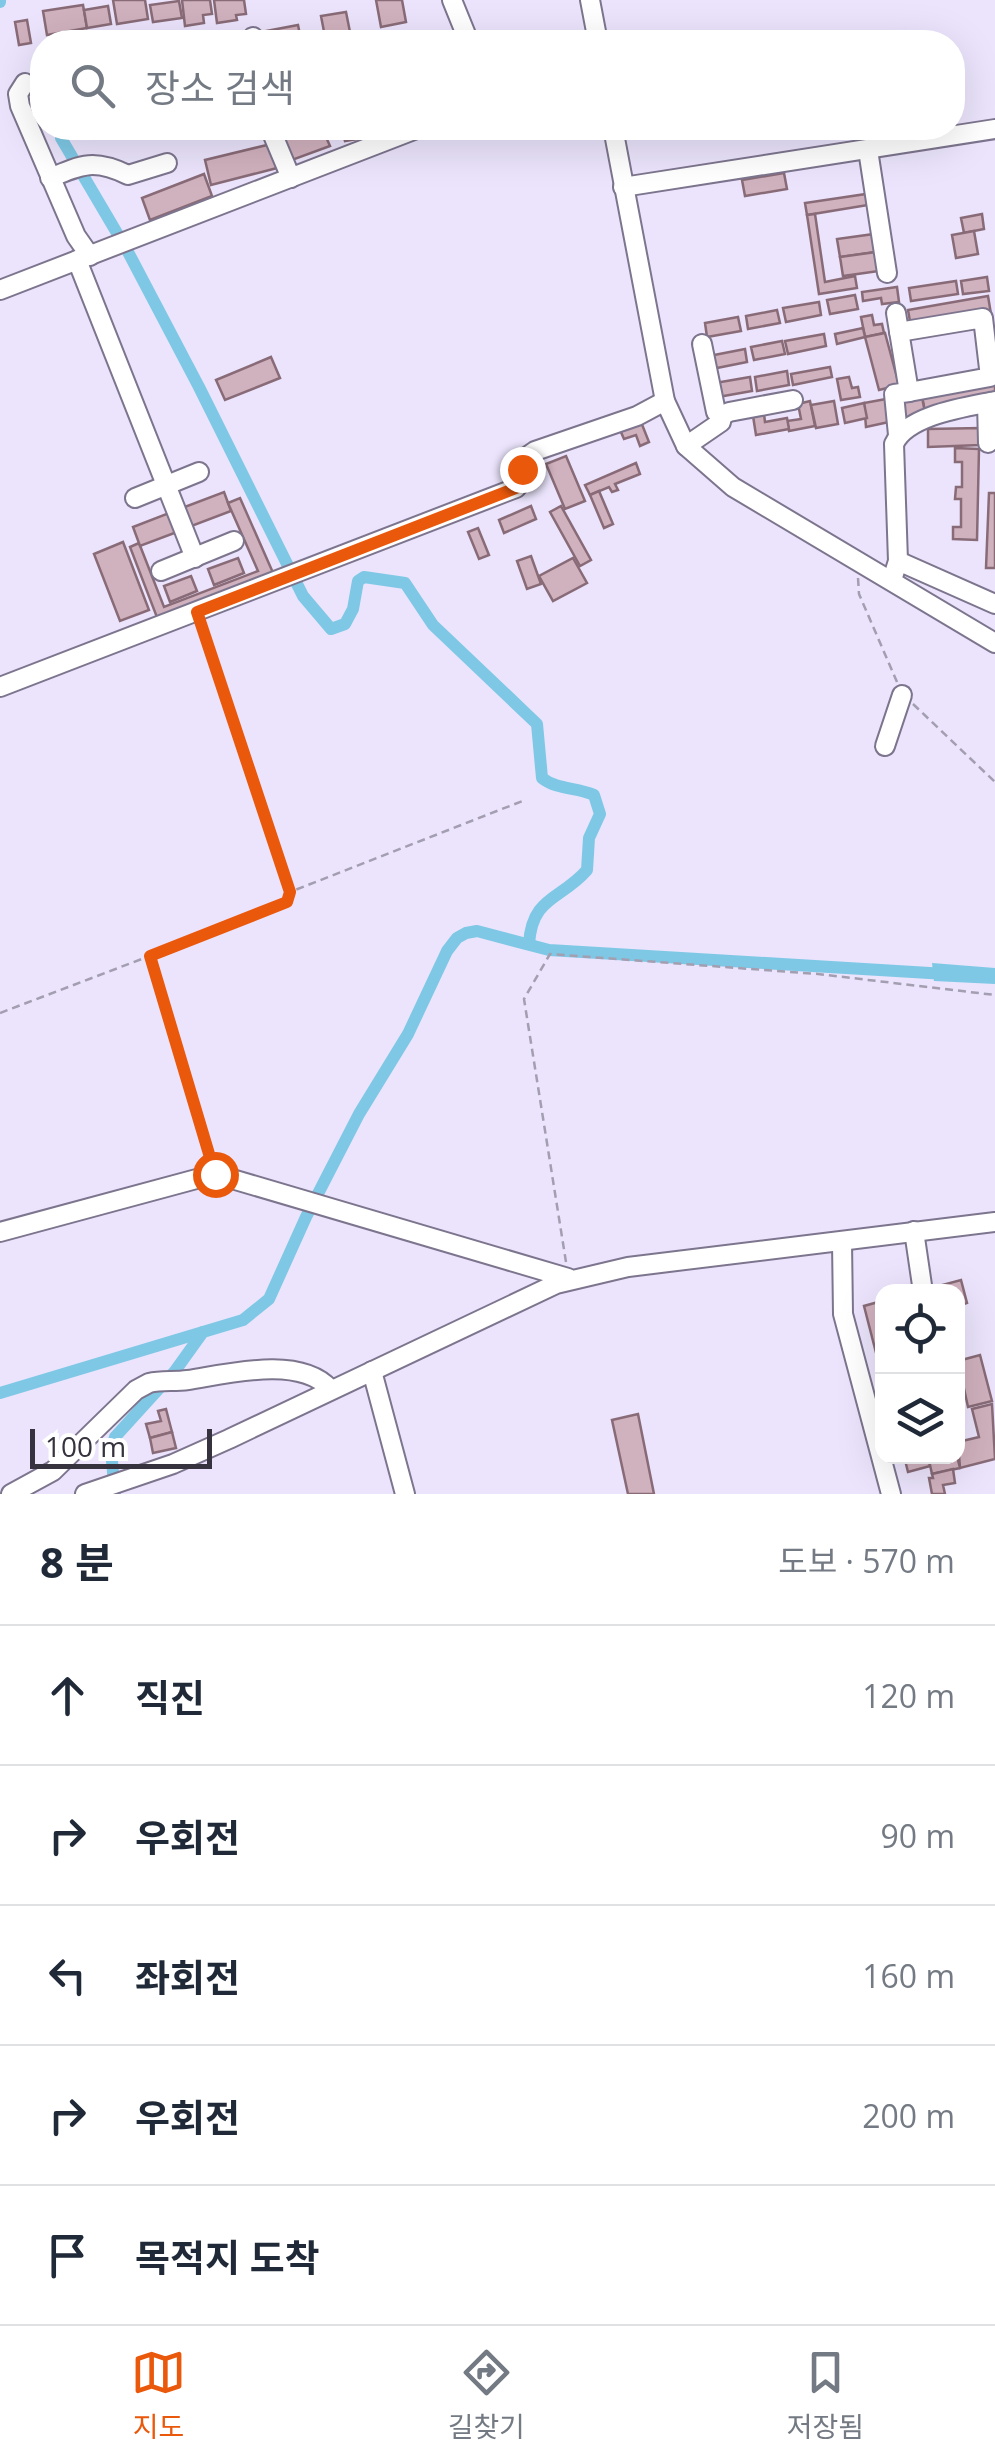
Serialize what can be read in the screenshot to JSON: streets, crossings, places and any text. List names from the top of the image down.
{
  "scale_bar": "100 m",
  "page": {
    "search": "장소 검색",
    "scale": "100 m",
    "heading": ["8 분", "도보 · 570 m"],
    "list": [
      ["직진", "120 m"],
      ["우회전", "90 m"],
      ["좌회전", "160 m"],
      ["우회전", "200 m"],
      "목적지 도착"
    ],
    "nav": ["지도", "길찾기", "저장됨"]
  }
}
